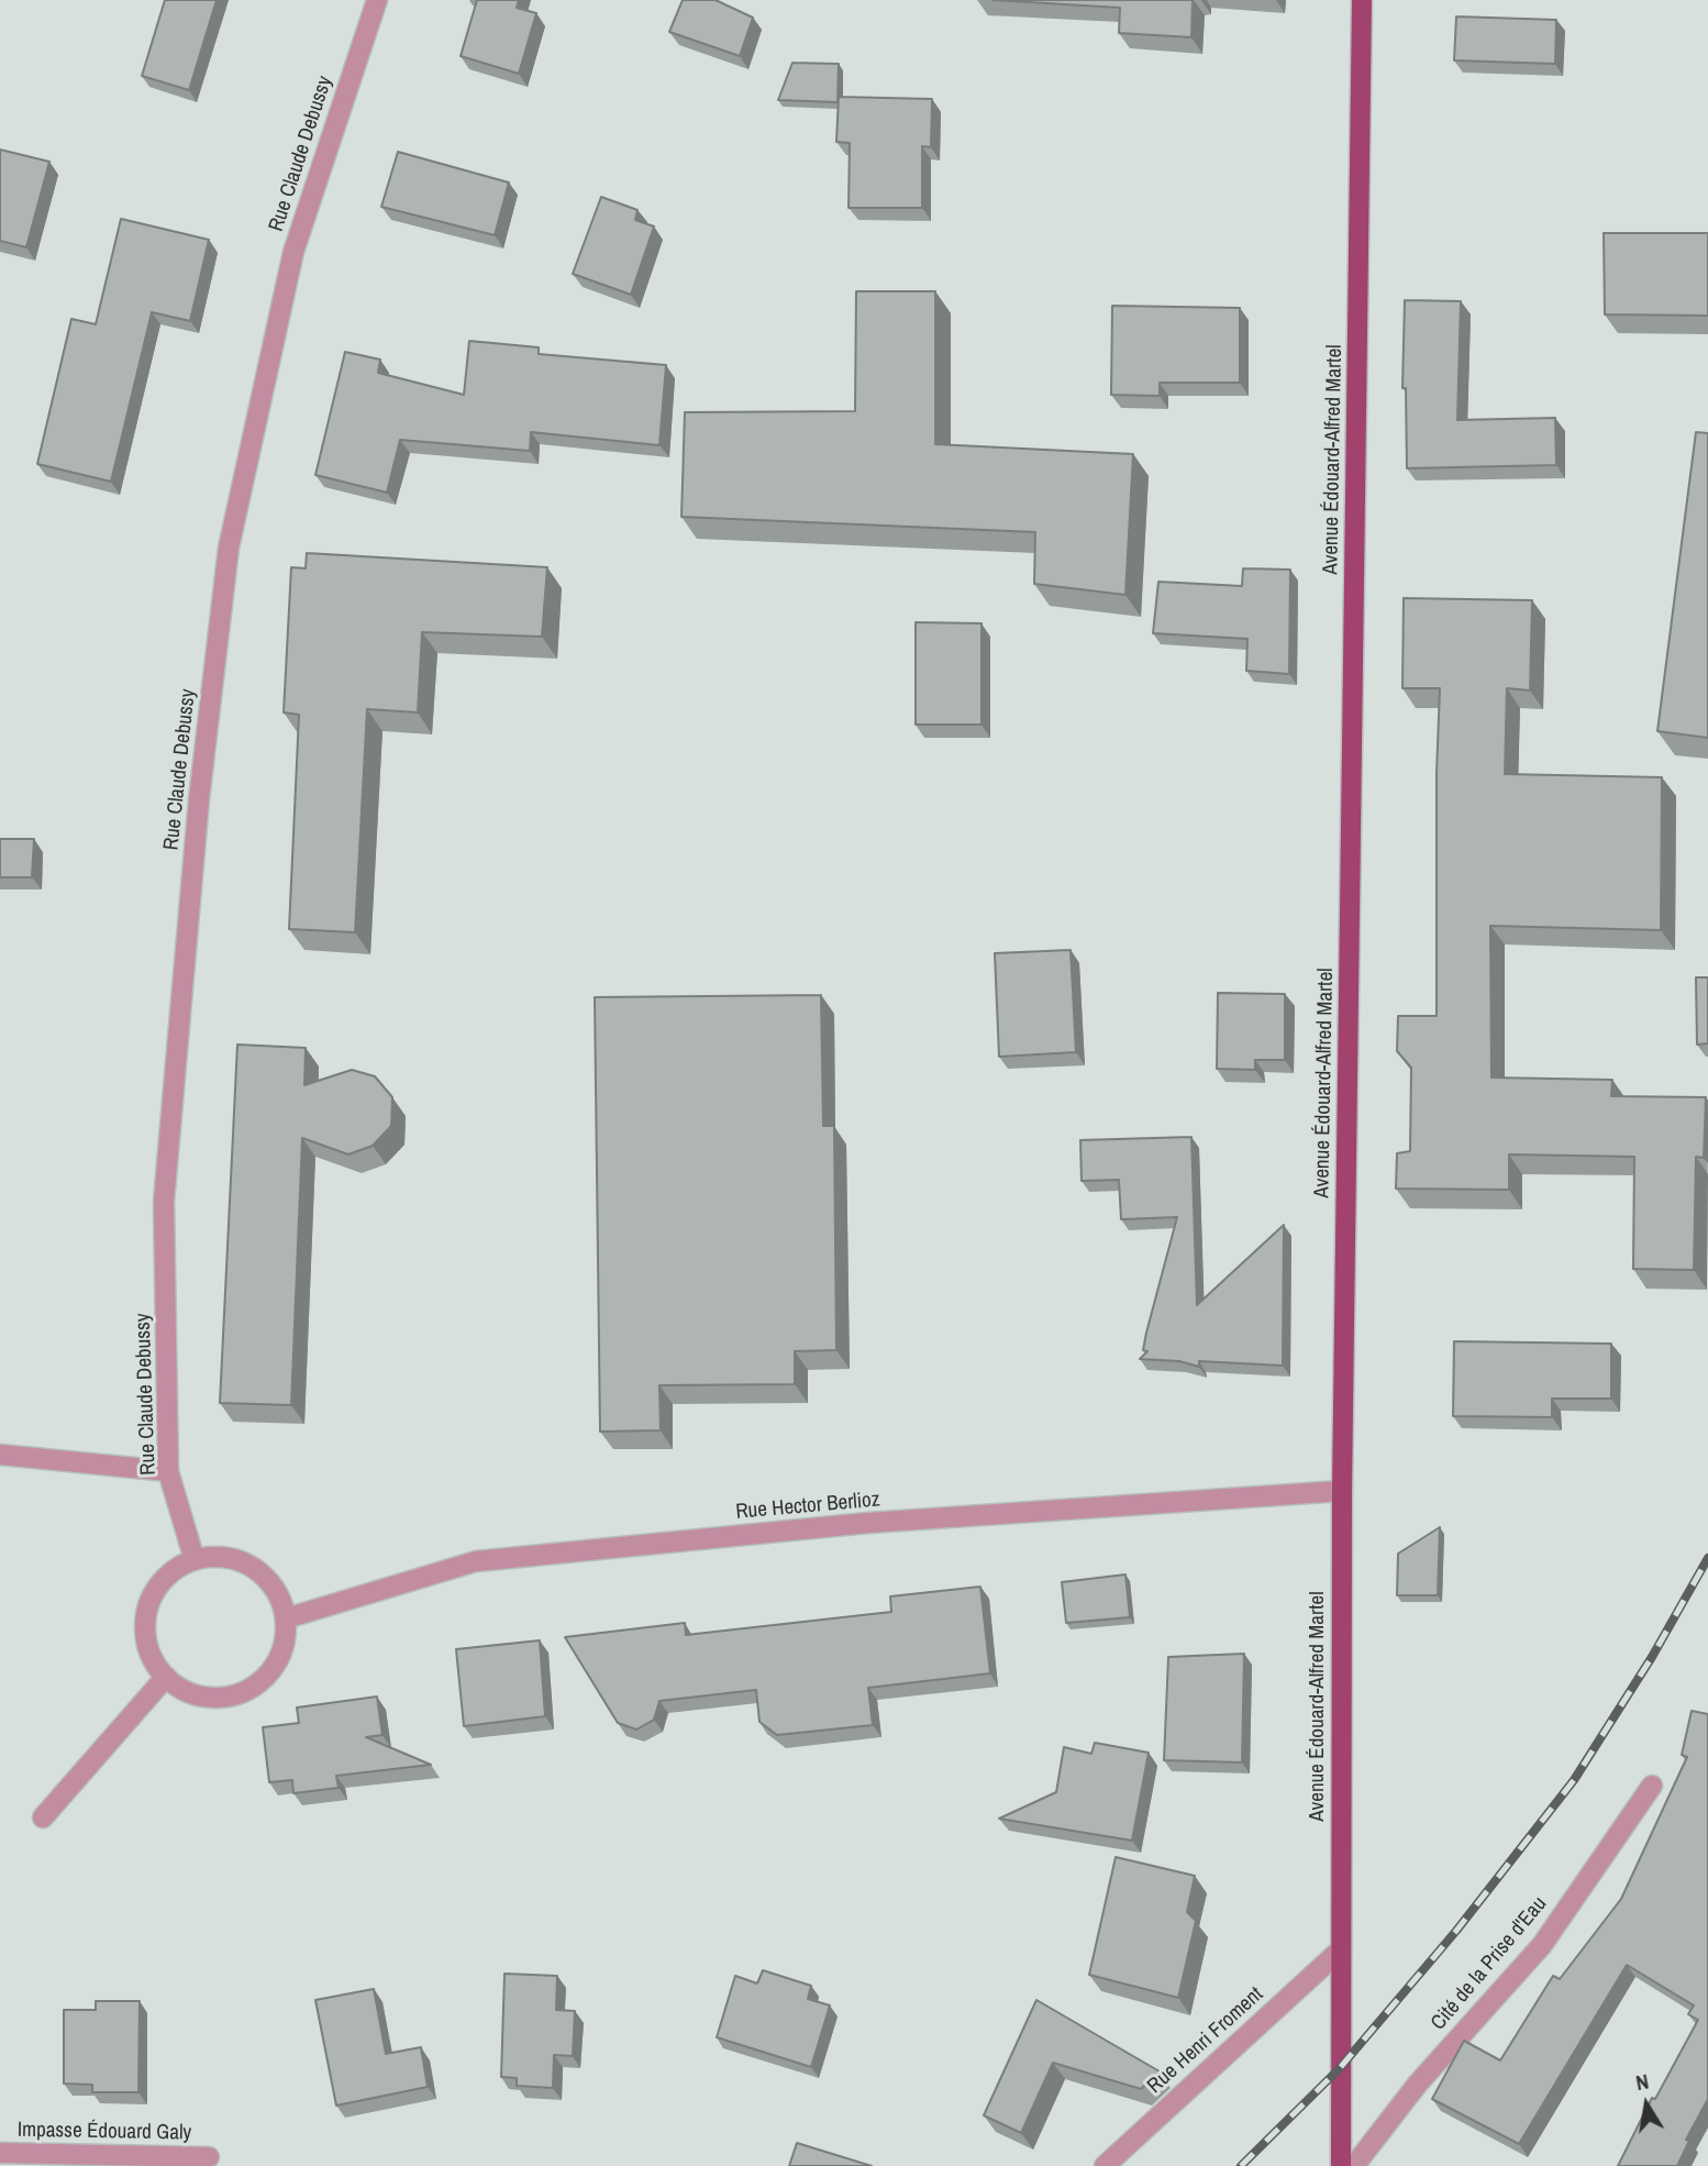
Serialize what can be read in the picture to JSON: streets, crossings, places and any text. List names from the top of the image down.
{
  "streets": {
    "main road": ["Avenue Édouard-Alfred Martel"],
    "street": [
      "Rue Claude Debussy",
      "Rue Hector Berlioz",
      "Cité de la Prise d'Eau",
      "Rue Henri Froment",
      "Impasse Édouard Galy"
    ]
  },
  "crossings": [
    ["Rue Claude Debussy", "Rue Hector Berlioz"],
    ["Avenue Édouard-Alfred Martel", "Rue Hector Berlioz"],
    ["Avenue Édouard-Alfred Martel", "Rue Henri Froment"]
  ],
  "north": "top"
}
